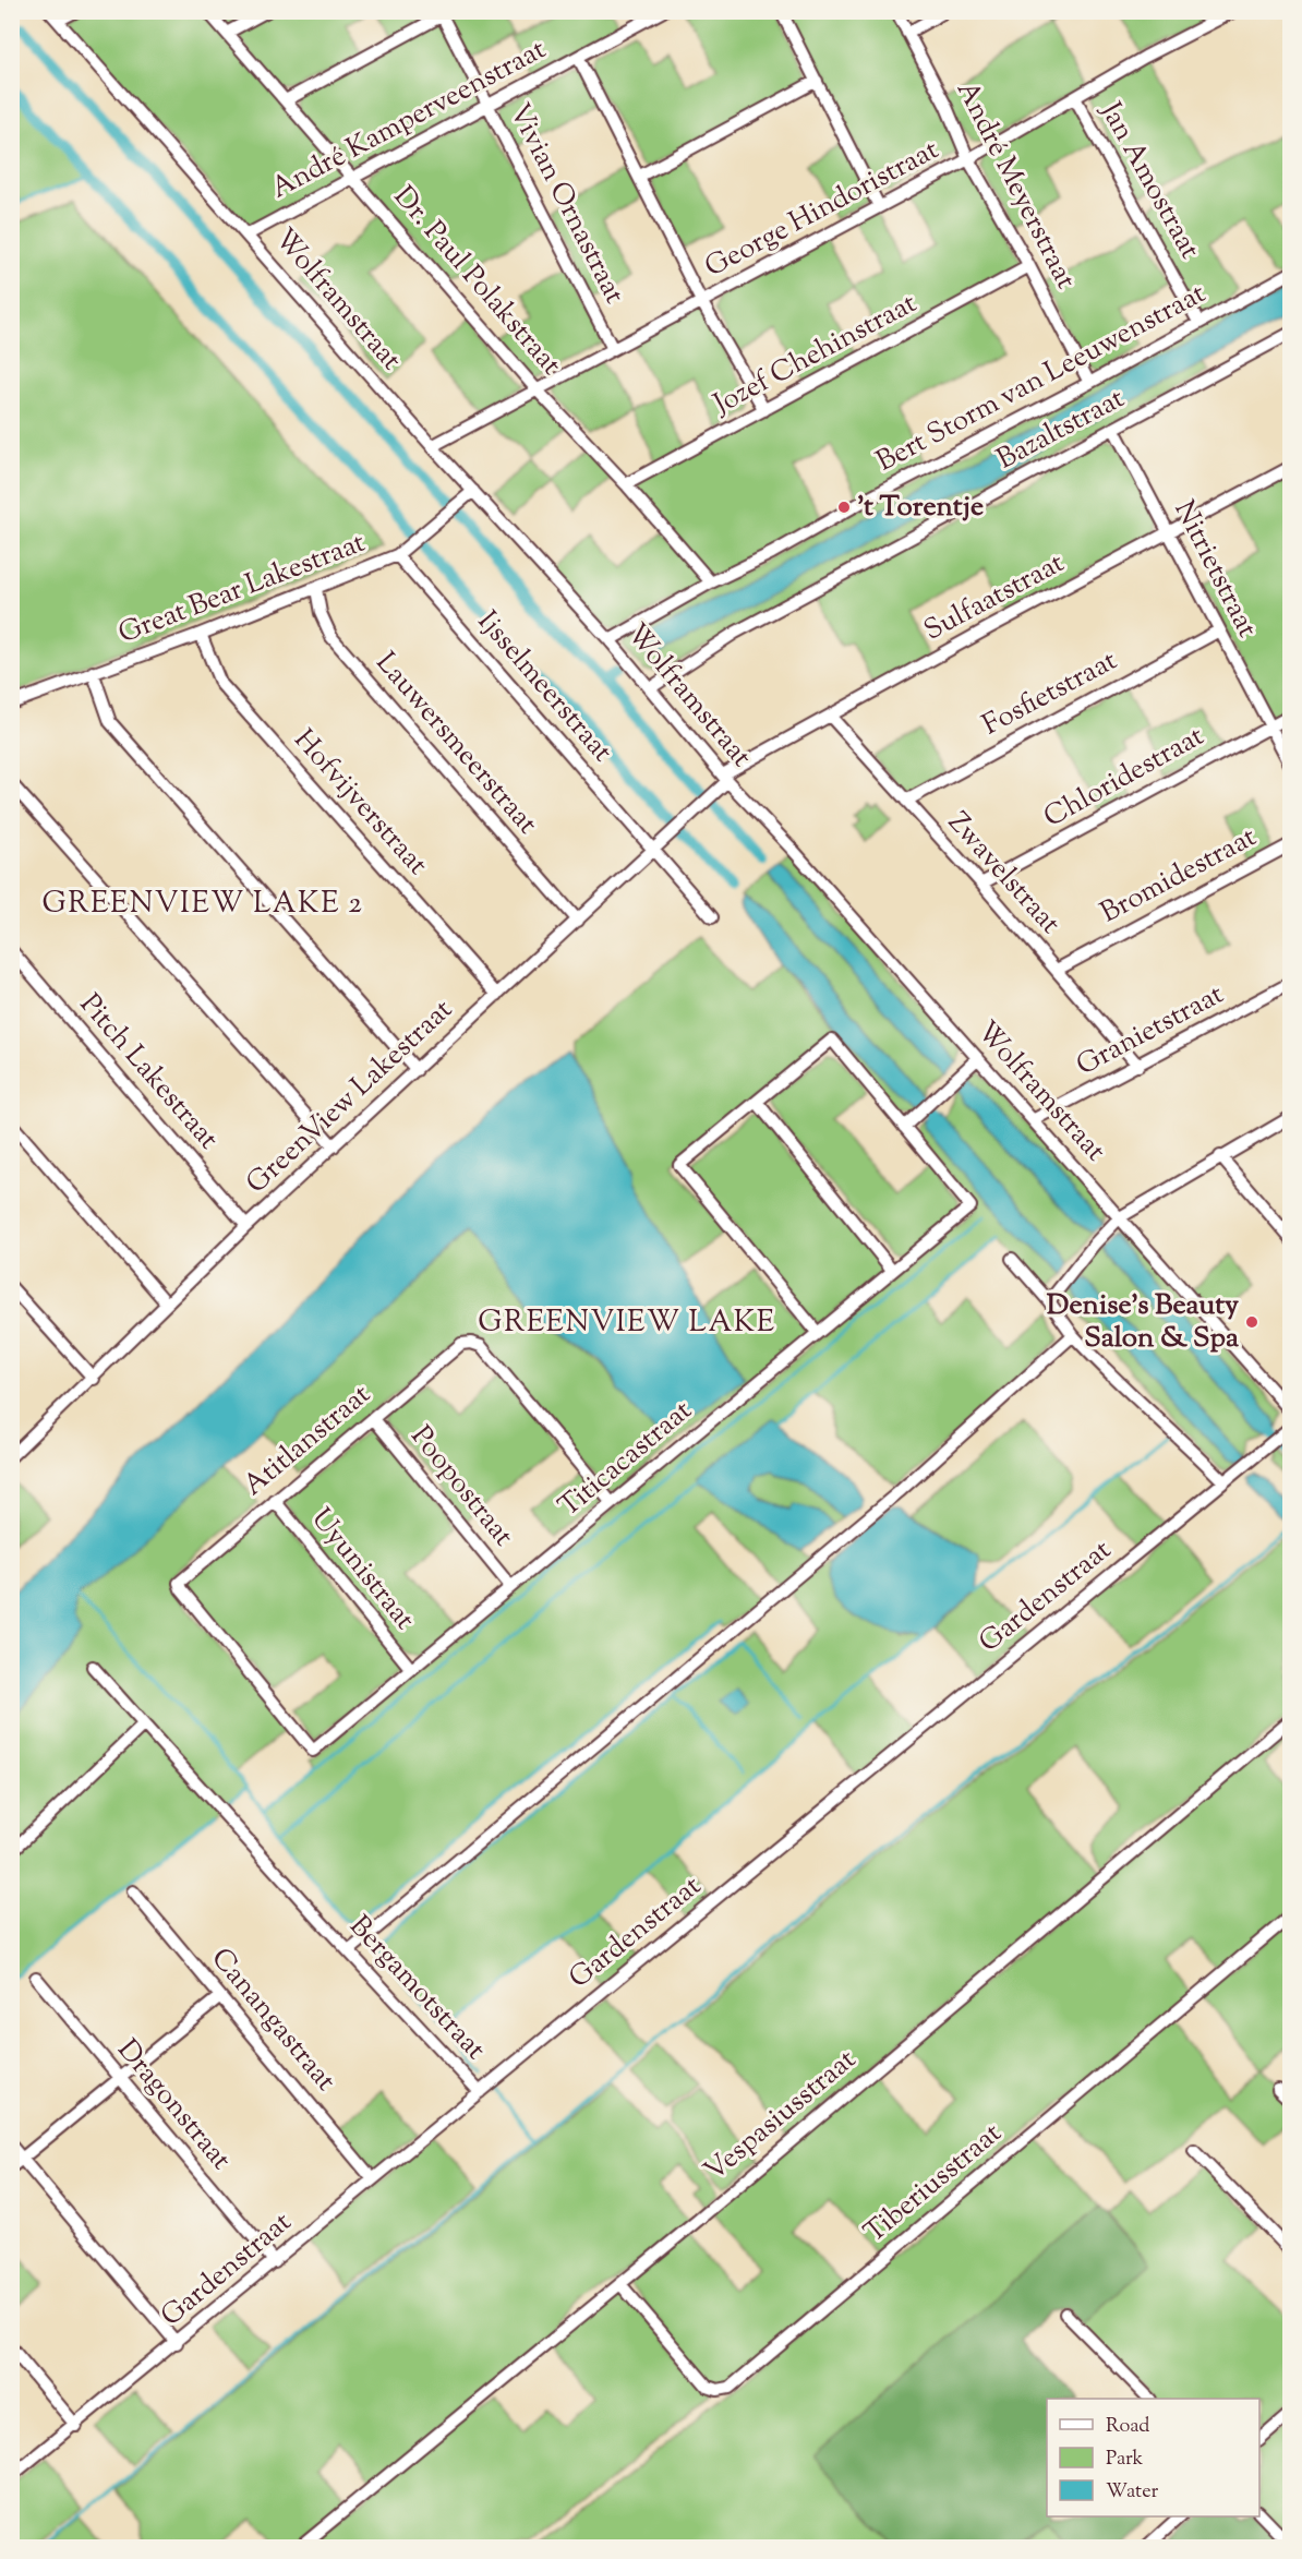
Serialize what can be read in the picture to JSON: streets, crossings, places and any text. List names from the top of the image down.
{
  "streets": {
    "street": [
      "André Kamperveenstraat",
      "Jan Amostraat",
      "André Meyerstraat",
      "Vivian Ornastraat",
      "George Hindoristraat",
      "Dr. Paul Polakstraat",
      "Wolframstraat",
      "Jozef Chehinstraat",
      "Bert Storm van Leeuwenstraat",
      "Bazaltstraat",
      "Nitrietstraat",
      "Great Bear Lakestraat",
      "Sulfaatstraat",
      "Ijsselmeerstraat",
      "Fosfietstraat",
      "Lauwersmeerstraat",
      "Chloridestraat",
      "Hofvijverstraat",
      "Zwavelstraat",
      "Bromidestraat",
      "Granietstraat",
      "Pitch Lakestraat",
      "GreenView Lakestraat",
      "Atitlanstraat",
      "Titicacastraat",
      "Poopostraat",
      "Uyunistraat",
      "Gardenstraat",
      "Bergamotstraat",
      "Canangastraat",
      "Dragonstraat",
      "Vespasiusstraat",
      "Tiberiusstraat"
    ]
  },
  "crossings": [
    ["André Kamperveenstraat", "Vivian Ornastraat"],
    ["André Kamperveenstraat", "Dr. Paul Polakstraat"],
    ["André Kamperveenstraat", "Wolframstraat"],
    ["Jan Amostraat", "George Hindoristraat"],
    ["Jan Amostraat", "Bert Storm van Leeuwenstraat"],
    ["André Meyerstraat", "George Hindoristraat"],
    ["André Meyerstraat", "Jozef Chehinstraat"],
    ["André Meyerstraat", "Bert Storm van Leeuwenstraat"],
    ["Vivian Ornastraat", "George Hindoristraat"],
    ["George Hindoristraat", "Dr. Paul Polakstraat"],
    ["George Hindoristraat", "Wolframstraat"],
    ["Dr. Paul Polakstraat", "Jozef Chehinstraat"],
    ["Dr. Paul Polakstraat", "Bert Storm van Leeuwenstraat"],
    ["Wolframstraat", "Bert Storm van Leeuwenstraat"],
    ["Wolframstraat", "Bazaltstraat"],
    ["Wolframstraat", "Great Bear Lakestraat"],
    ["Wolframstraat", "Sulfaatstraat"],
    ["Wolframstraat", "Granietstraat"],
    ["Wolframstraat", "GreenView Lakestraat"],
    ["Bazaltstraat", "Nitrietstraat"],
    ["Nitrietstraat", "Sulfaatstraat"],
    ["Nitrietstraat", "Fosfietstraat"],
    ["Nitrietstraat", "Chloridestraat"],
    ["Great Bear Lakestraat", "Ijsselmeerstraat"],
    ["Great Bear Lakestraat", "Lauwersmeerstraat"],
    ["Great Bear Lakestraat", "Hofvijverstraat"],
    ["Sulfaatstraat", "Zwavelstraat"],
    ["Sulfaatstraat", "GreenView Lakestraat"],
    ["Ijsselmeerstraat", "GreenView Lakestraat"],
    ["Fosfietstraat", "Zwavelstraat"],
    ["Lauwersmeerstraat", "GreenView Lakestraat"],
    ["Chloridestraat", "Zwavelstraat"],
    ["Hofvijverstraat", "GreenView Lakestraat"],
    ["Zwavelstraat", "Bromidestraat"],
    ["Zwavelstraat", "Granietstraat"],
    ["Pitch Lakestraat", "GreenView Lakestraat"],
    ["Atitlanstraat", "Titicacastraat"],
    ["Atitlanstraat", "Poopostraat"],
    ["Atitlanstraat", "Uyunistraat"],
    ["Titicacastraat", "Poopostraat"],
    ["Titicacastraat", "Uyunistraat"],
    ["Gardenstraat", "Bergamotstraat"],
    ["Gardenstraat", "Canangastraat"],
    ["Gardenstraat", "Dragonstraat"],
    ["Vespasiusstraat", "Tiberiusstraat"]
  ],
  "districts": ["GREENVIEW LAKE 2", "GREENVIEW LAKE"],
  "places": ["'t Torentje", "Denise's Beauty Salon & Spa"],
  "legend": ["Road", "Park", "Water"]
}
